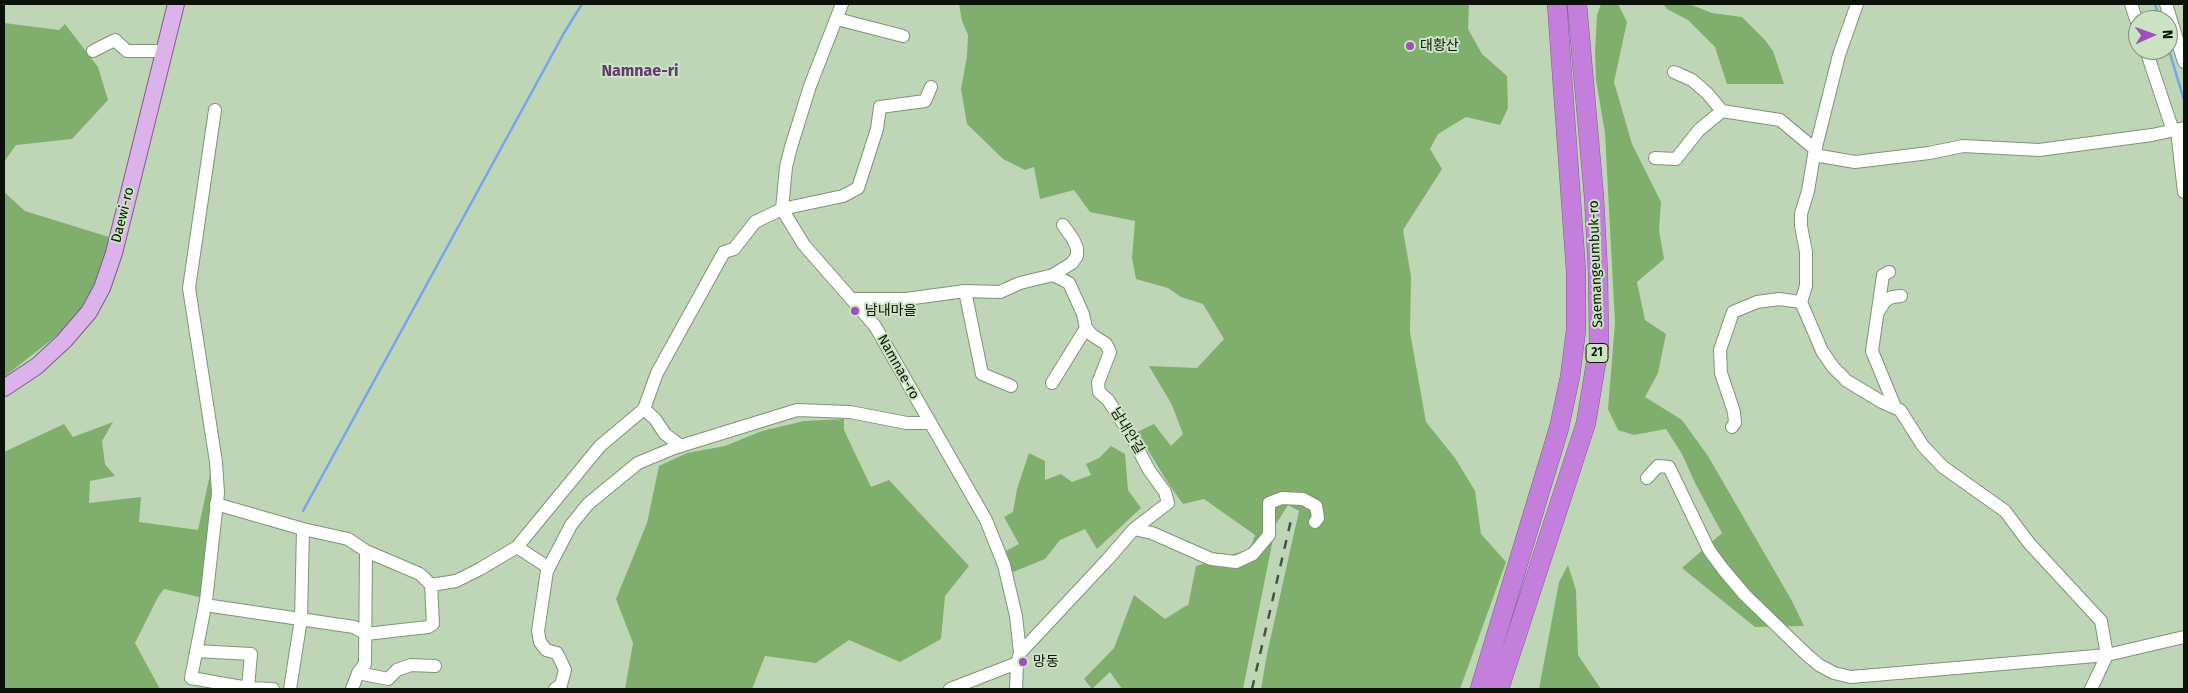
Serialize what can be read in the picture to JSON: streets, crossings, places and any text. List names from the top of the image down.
{
  "streets": {
    "highway": ["Saemangeumbuk-ro", "21"],
    "main road": ["Daewi-ro"],
    "street": ["Namnae-ro", "남내안길"]
  },
  "crossings": [
    ["Namnae-ro", "남내안길"]
  ],
  "districts": ["Namnae-ri"],
  "places": ["대황산", "남내마을", "망동"],
  "north": "right"
}
